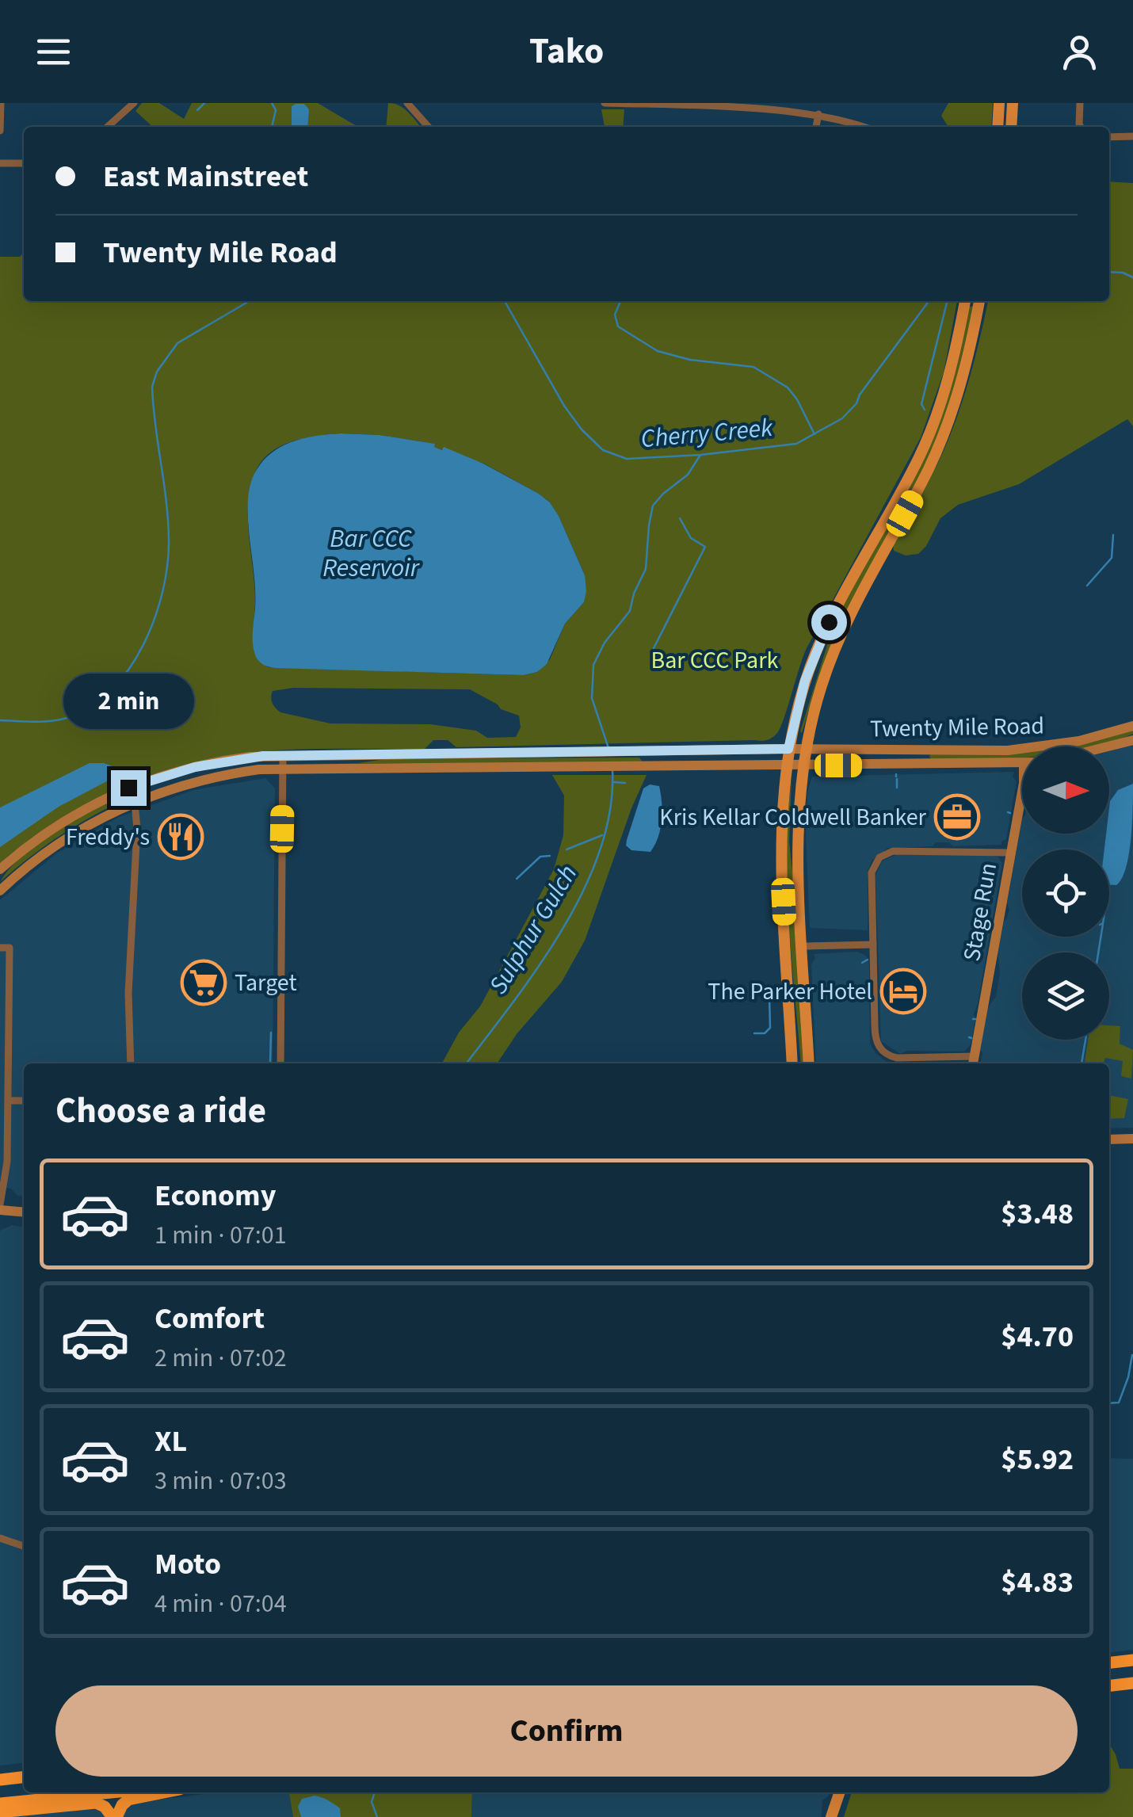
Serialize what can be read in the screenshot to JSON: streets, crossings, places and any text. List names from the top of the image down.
{
  "streets": {
    "main road": ["Twenty Mile Road", "Stage Run"]
  },
  "water": ["Cherry Creek", "Bar CCC Reservoir", "Sulphur Gulch"],
  "parks": ["Bar CCC Park"],
  "places": {
    "office": ["Kris Kellar Coldwell Banker"],
    "restaurant": ["Freddy's"],
    "supermarket": ["Target"],
    "hotel": ["The Parker Hotel"]
  },
  "north": "right",
  "page": {
    "header": "Tako",
    "banner": ["East Mainstreet", "Twenty Mile Road"],
    "bubble": "2 min",
    "heading": "Choose a ride",
    "list": [
      {
        "name": "Economy",
        "note": "1 min · 07:01",
        "value": "$3.48"
      },
      {
        "name": "Comfort",
        "note": "2 min · 07:02",
        "value": "$4.70"
      },
      {
        "name": "XL",
        "note": "3 min · 07:03",
        "value": "$5.92"
      },
      {
        "name": "Moto",
        "note": "4 min · 07:04",
        "value": "$4.83"
      }
    ],
    "buttons": "Confirm"
  }
}
